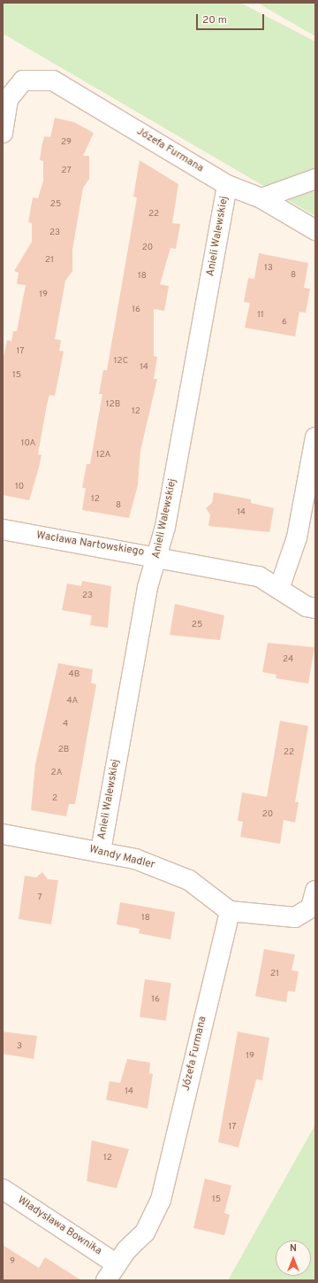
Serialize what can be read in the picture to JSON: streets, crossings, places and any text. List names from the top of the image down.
{
  "streets": {
    "street": [
      "Józefa Furmana",
      "Anieli Walewskiej",
      "Wacława Nartowskiego",
      "Wandy Madler",
      "Władysława Bownika"
    ]
  },
  "crossings": [
    ["Józefa Furmana", "Anieli Walewskiej"],
    ["Józefa Furmana", "Wandy Madler"],
    ["Józefa Furmana", "Władysława Bownika"],
    ["Anieli Walewskiej", "Wacława Nartowskiego"],
    ["Anieli Walewskiej", "Wandy Madler"]
  ],
  "house_numbers": [
    "29",
    "27",
    "25",
    "22",
    "23",
    "20",
    "21",
    "13",
    "8",
    "18",
    "19",
    "16",
    "11",
    "6",
    "17",
    "12C",
    "14",
    "15",
    "12B",
    "12",
    "10A",
    "12A",
    "10",
    "12",
    "8",
    "14",
    "23",
    "25",
    "24",
    "4B",
    "4A",
    "4",
    "2B",
    "22",
    "2A",
    "2",
    "20",
    "7",
    "18",
    "21",
    "16",
    "3",
    "19",
    "14",
    "17",
    "12",
    "15",
    "9"
  ],
  "scale_bar": "20 m",
  "north": "top"
}
